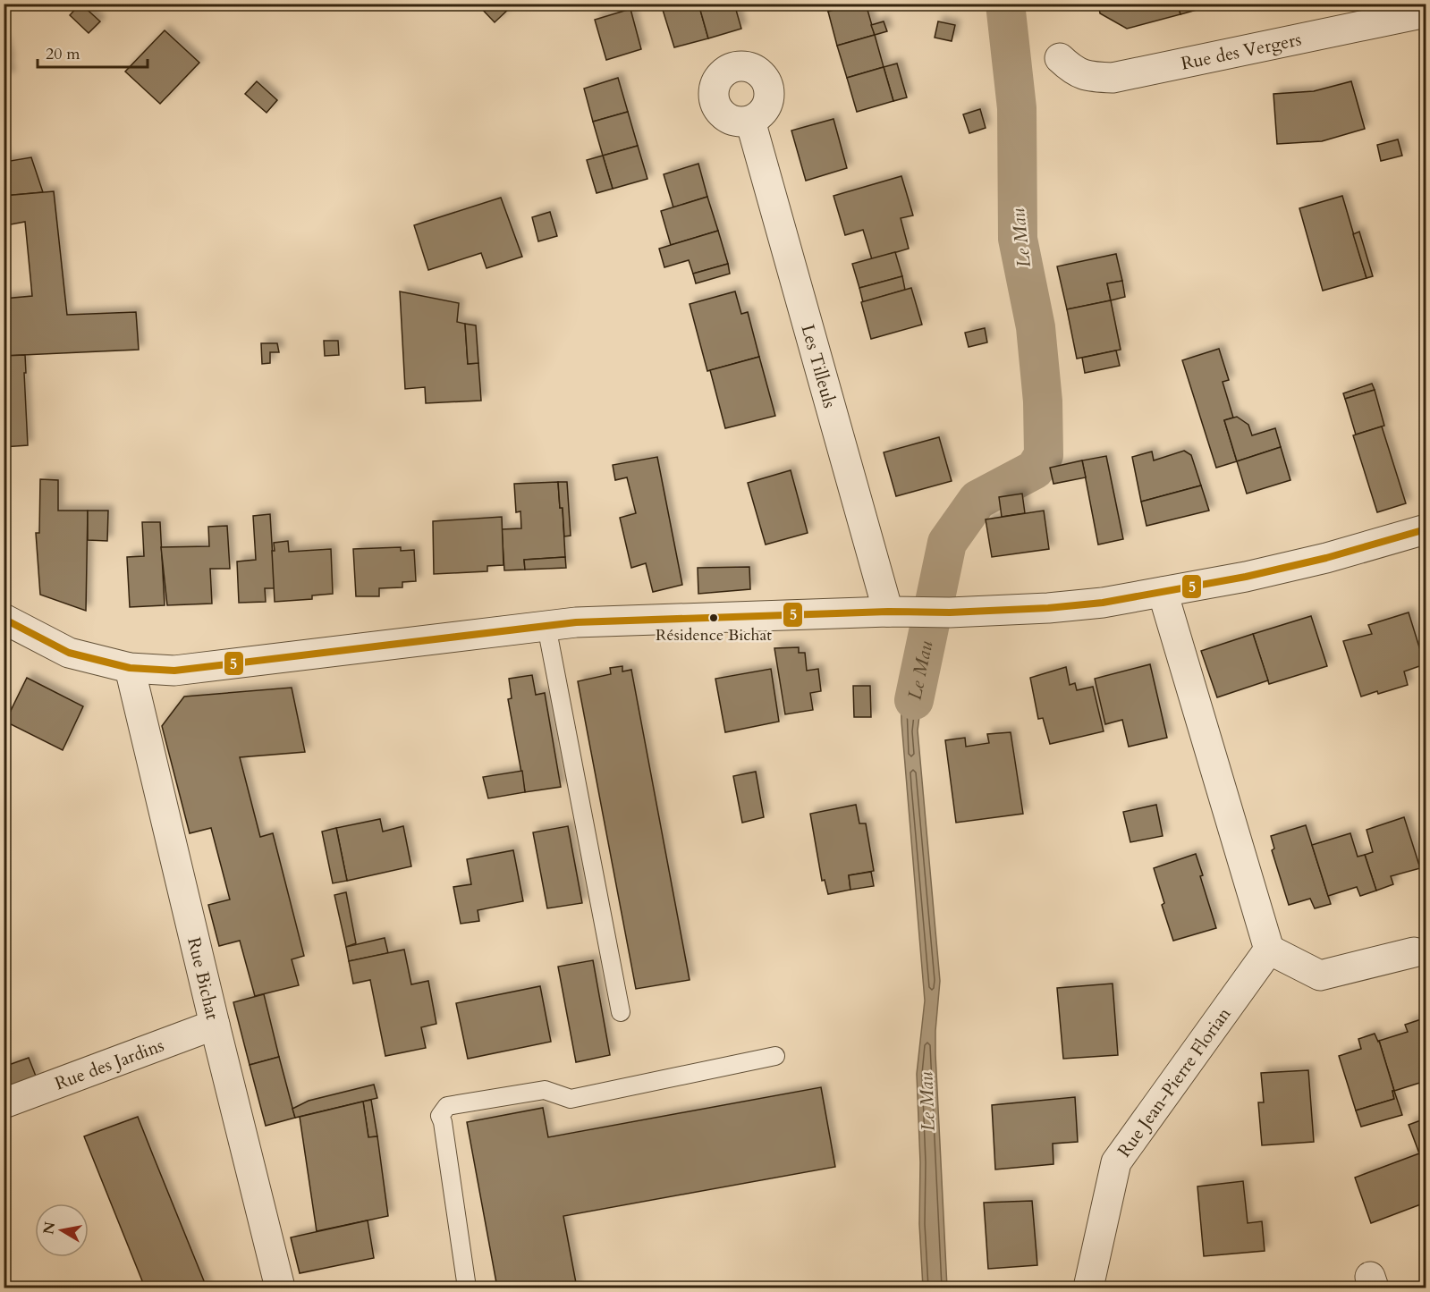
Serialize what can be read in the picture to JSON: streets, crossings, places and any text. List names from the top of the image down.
{
  "streets": {
    "street": [
      "Rue des Vergers",
      "Les Tilleuls",
      "Rue Bichat",
      "Rue des Jardins",
      "Rue Jean-Pierre Florian"
    ]
  },
  "crossings": [
    ["Rue Bichat", "Rue des Jardins"]
  ],
  "water": ["Le Mau"],
  "places": ["Résidence Bichat"],
  "lines": ["transit line 5"],
  "scale_bar": "20 m",
  "north": "left"
}
